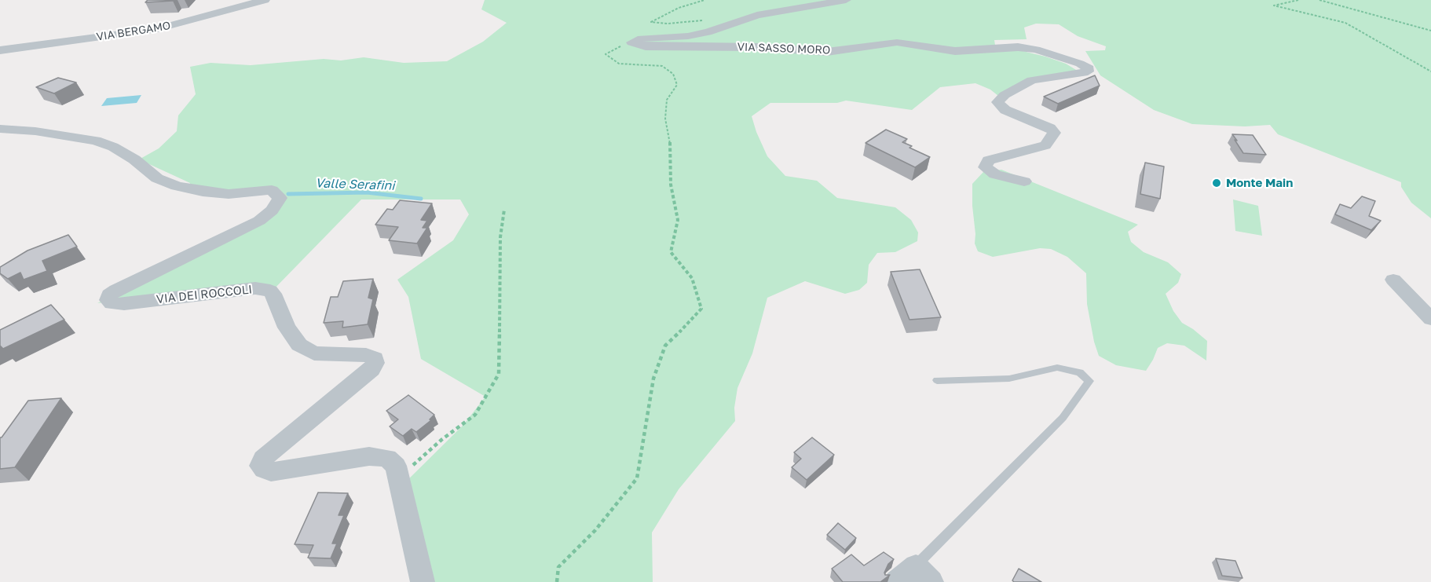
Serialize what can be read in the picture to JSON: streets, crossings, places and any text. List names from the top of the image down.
{
  "streets": {
    "street": ["VIA BERGAMO", "VIA SASSO MORO", "VIA DEI ROCCOLI"]
  },
  "water": ["Valle Serafini"],
  "places": ["Monte Main"]
}
